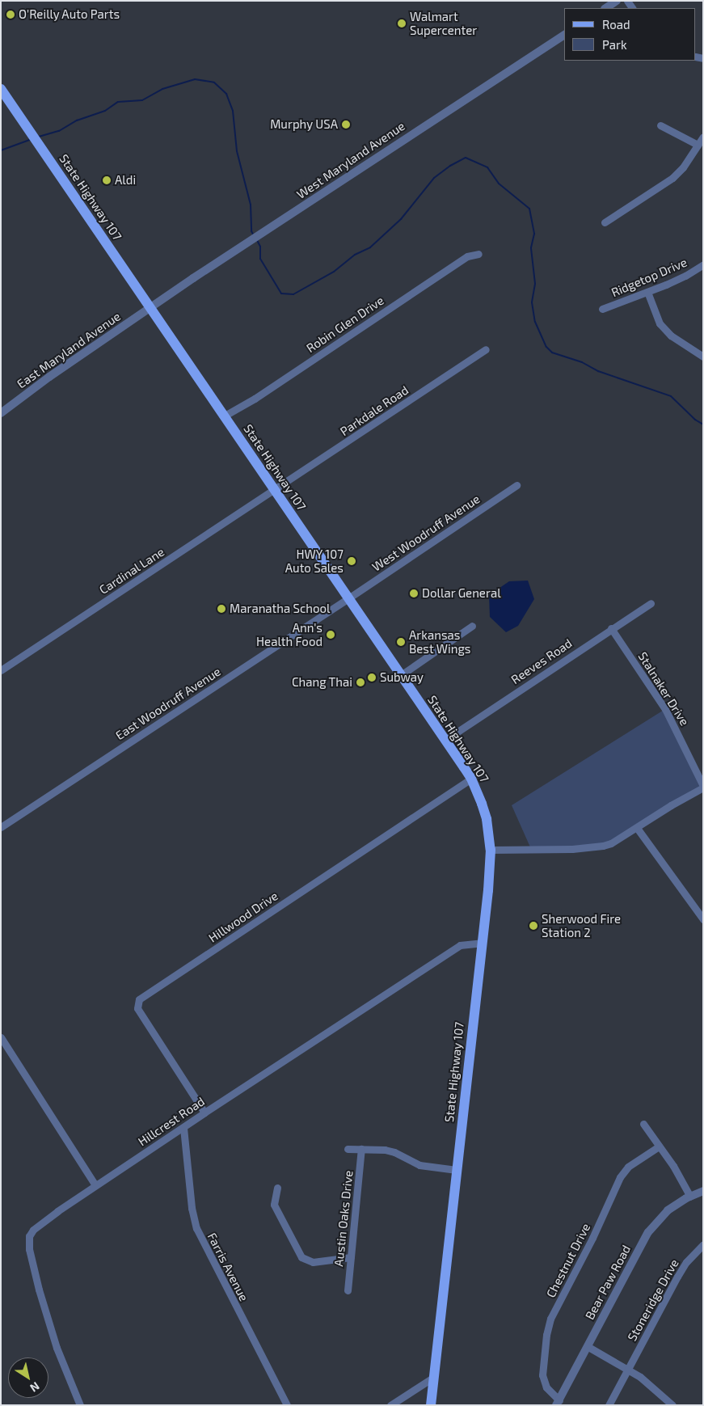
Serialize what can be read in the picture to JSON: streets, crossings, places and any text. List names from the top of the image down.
{
  "streets": {
    "main road": ["State Highway 107"],
    "street": [
      "West Maryland Avenue",
      "Ridgetop Drive",
      "Robin Glen Drive",
      "East Maryland Avenue",
      "Parkdale Road",
      "West Woodruff Avenue",
      "Cardinal Lane",
      "Reeves Road",
      "Stalnaker Drive",
      "East Woodruff Avenue",
      "Hillwood Drive",
      "Hillcrest Road",
      "Austin Oaks Drive",
      "Chestnut Drive",
      "Farris Avenue",
      "Bear Paw Road",
      "Stoneridge Drive"
    ]
  },
  "crossings": [
    ["West Maryland Avenue", "State Highway 107"],
    ["West Maryland Avenue", "East Maryland Avenue"],
    ["State Highway 107", "Robin Glen Drive"],
    ["State Highway 107", "East Maryland Avenue"],
    ["State Highway 107", "Parkdale Road"],
    ["State Highway 107", "West Woodruff Avenue"],
    ["State Highway 107", "Cardinal Lane"],
    ["State Highway 107", "Reeves Road"],
    ["State Highway 107", "East Woodruff Avenue"],
    ["State Highway 107", "Hillwood Drive"],
    ["State Highway 107", "Hillcrest Road"],
    ["Parkdale Road", "Cardinal Lane"],
    ["West Woodruff Avenue", "East Woodruff Avenue"],
    ["Reeves Road", "Stalnaker Drive"],
    ["Hillwood Drive", "Hillcrest Road"],
    ["Hillcrest Road", "Farris Avenue"],
    ["Chestnut Drive", "Bear Paw Road"]
  ],
  "places": [
    "O'Reilly Auto Parts",
    "Walmart Supercenter",
    "Murphy USA",
    "Aldi",
    "HWY 107 Auto Sales",
    "Dollar General",
    "Maranatha School",
    "Ann's Health Food",
    "Arkansas Best Wings",
    "Subway",
    "Chang Thai",
    "Sherwood Fire Station 2"
  ],
  "legend": ["Road", "Park"],
  "north": "bottom right"
}
